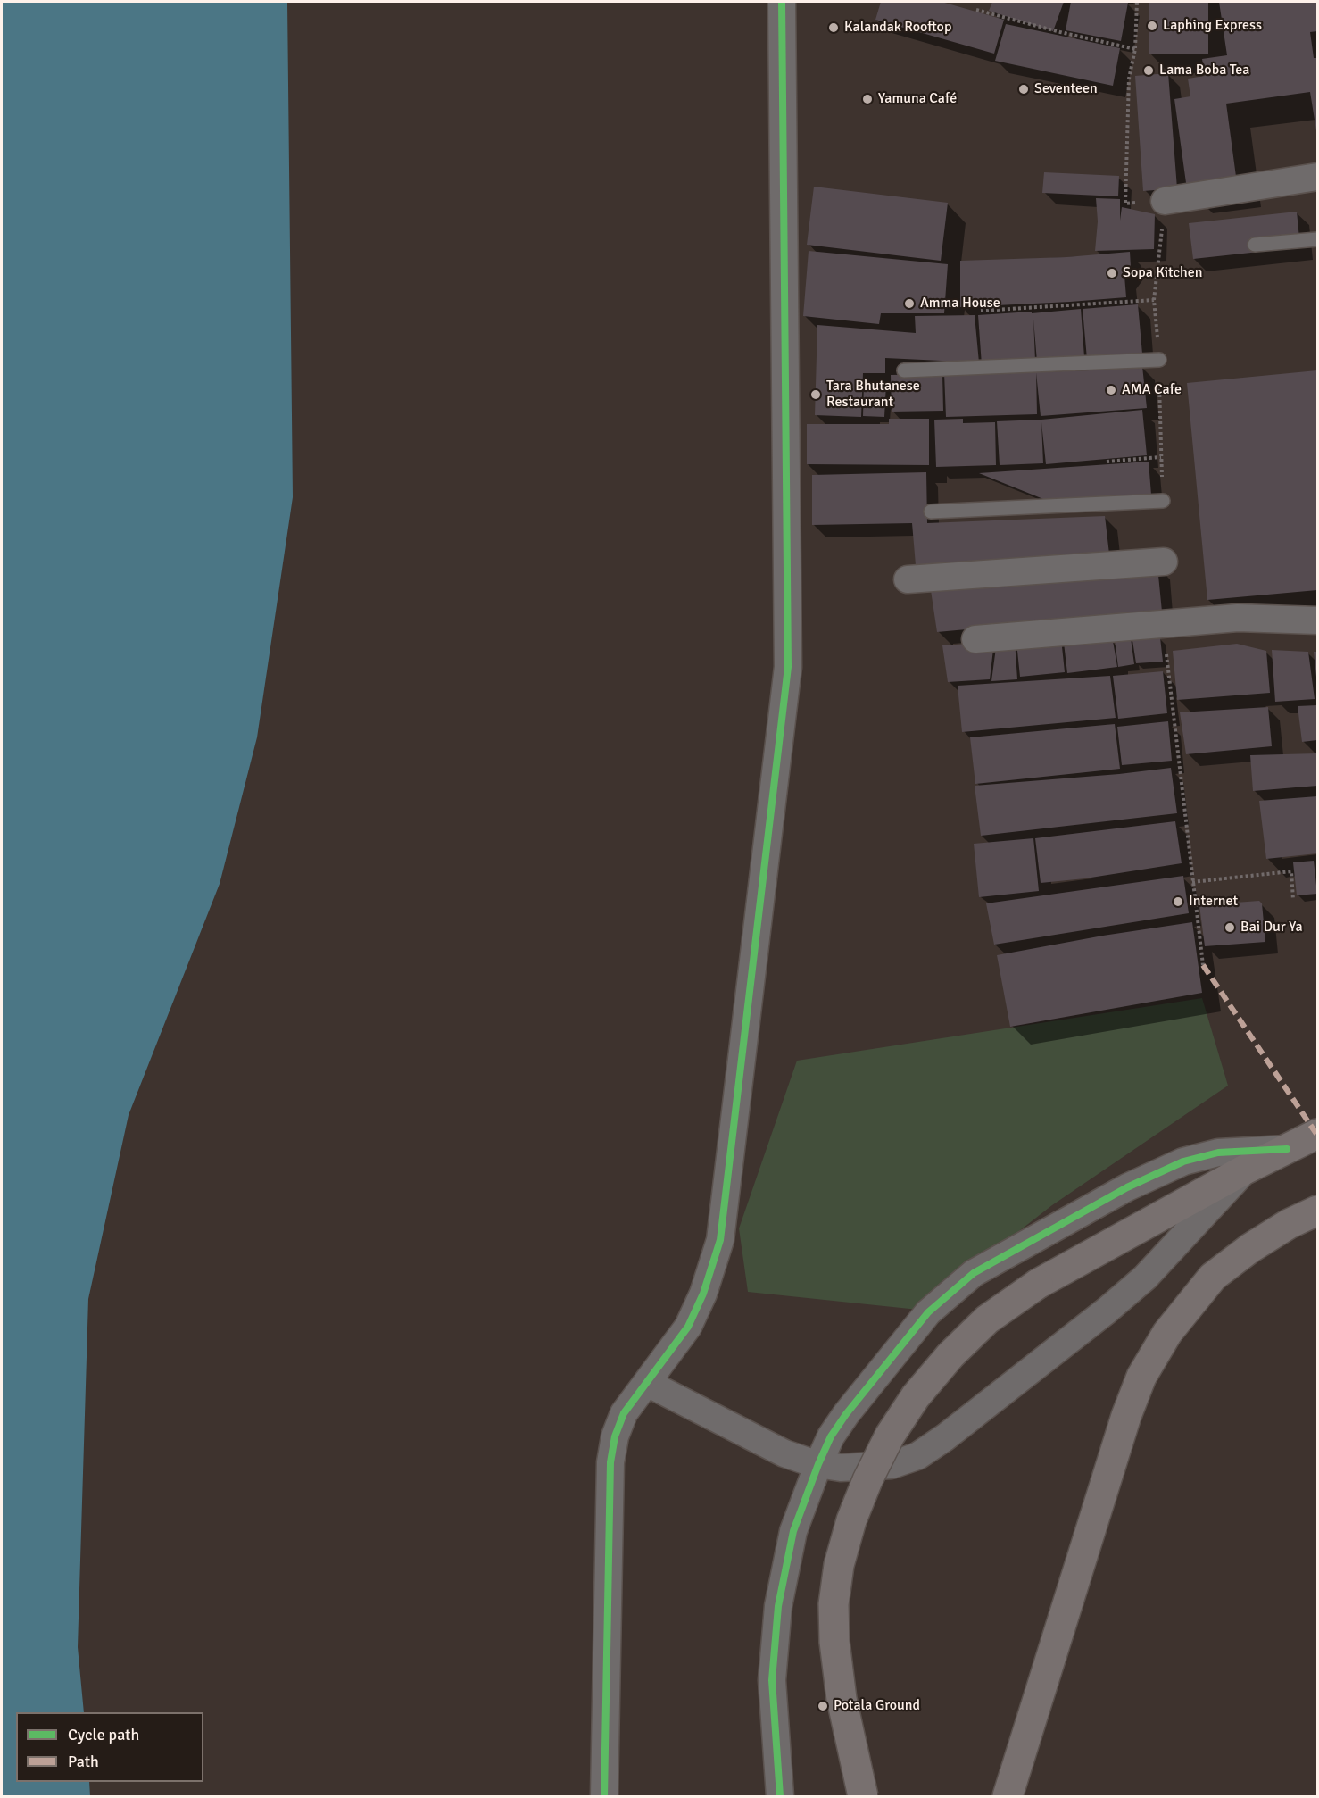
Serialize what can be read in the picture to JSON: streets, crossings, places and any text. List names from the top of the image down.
{
  "places": [
    "Laphing Express",
    "Kalandak Rooftop",
    "Lama Boba Tea",
    "Seventeen",
    "Yamuna Café",
    "Sopa Kitchen",
    "Amma House",
    "AMA Cafe",
    "Tara Bhutanese Restaurant",
    "Internet",
    "Bai Dur Ya",
    "Potala Ground"
  ],
  "legend": ["Cycle path", "Path"]
}
